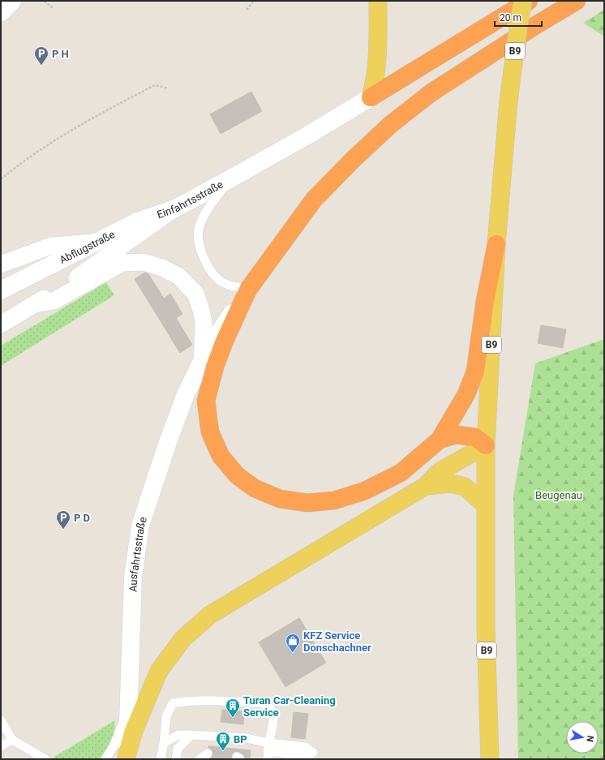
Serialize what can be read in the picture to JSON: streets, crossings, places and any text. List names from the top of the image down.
{
  "streets": {
    "main road": ["B9"],
    "street": ["Einfahrtsstraße", "Abflugstraße", "Ausfahrtsstraße"]
  },
  "crossings": [
    ["Einfahrtsstraße", "Abflugstraße"]
  ],
  "parks": ["Beugenau"],
  "places": {
    "parking": ["P H", "P D"],
    "shop": ["KFZ Service Donschachner"],
    "building": ["Turan Car-Cleaning Service", "BP"]
  },
  "scale_bar": "20 m",
  "north": "right"
}
